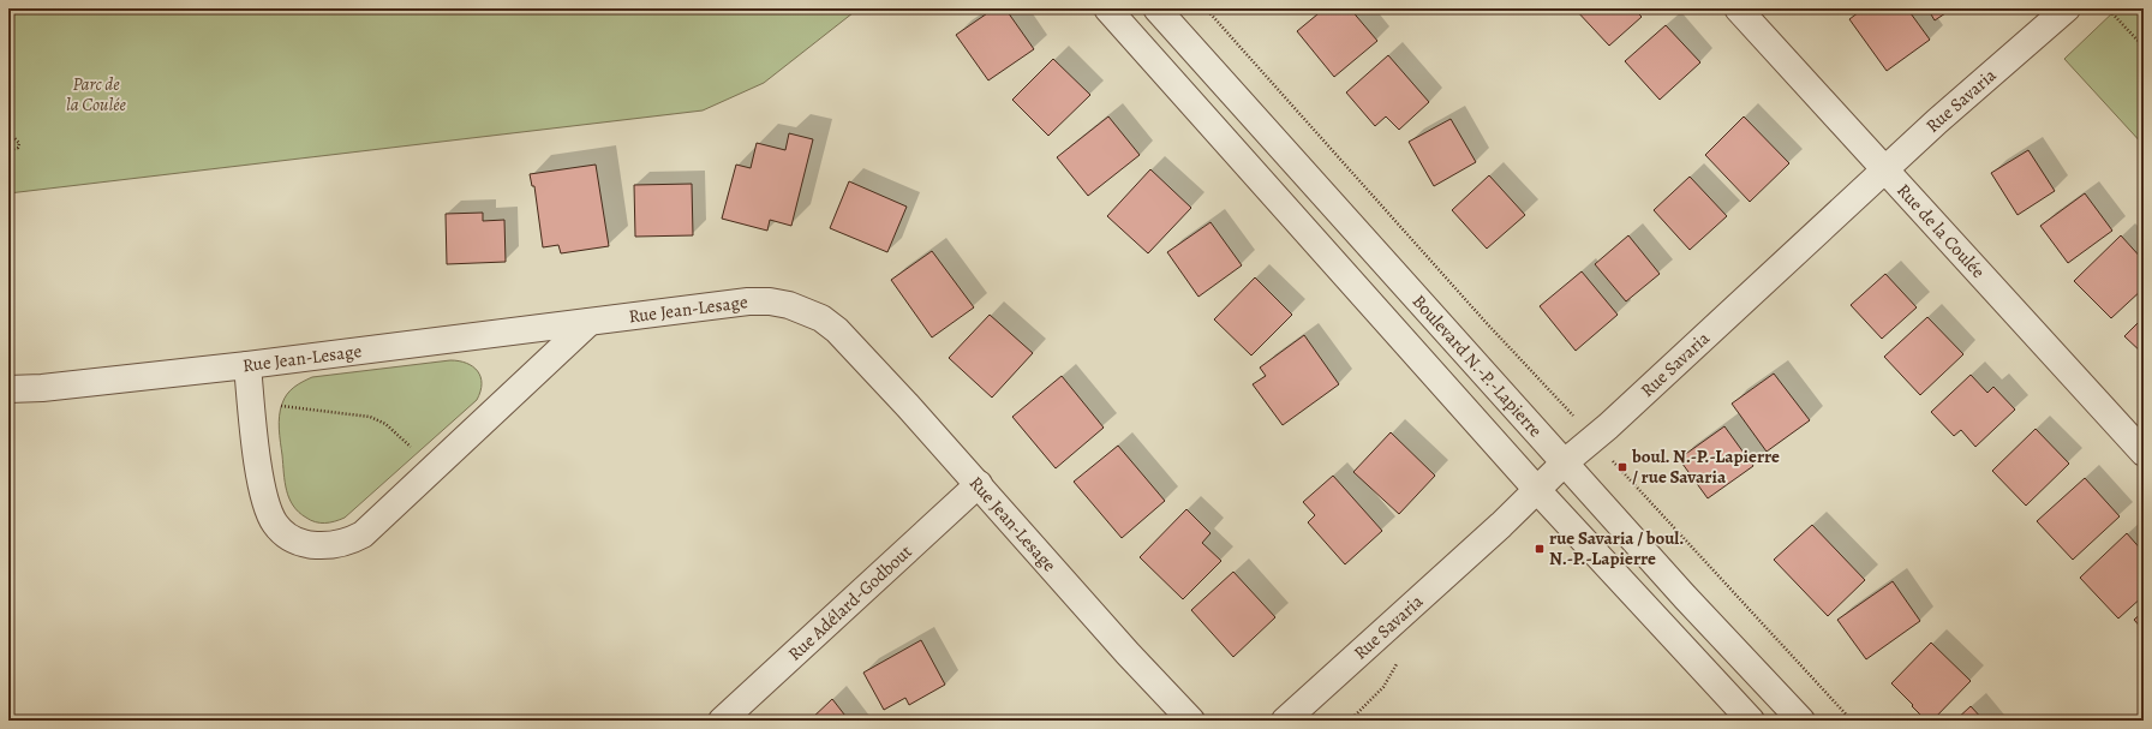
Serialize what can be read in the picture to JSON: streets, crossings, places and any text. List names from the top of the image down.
{
  "streets": {
    "street": [
      "Rue Savaria",
      "Rue de la Coulée",
      "Rue Jean-Lesage",
      "Boulevard N.-P.-Lapierre",
      "Rue Adélard-Godbout"
    ]
  },
  "crossings": [
    ["Rue Savaria", "Rue de la Coulée"],
    ["Rue Savaria", "Boulevard N.-P.-Lapierre"],
    ["Rue Jean-Lesage", "Rue Adélard-Godbout"]
  ],
  "parks": ["Parc de la Coulée"],
  "places": {
    "transit": ["boul. N.-P.-Lapierre / rue Savaria", "rue Savaria / boul. N.-P.-Lapierre"]
  }
}
